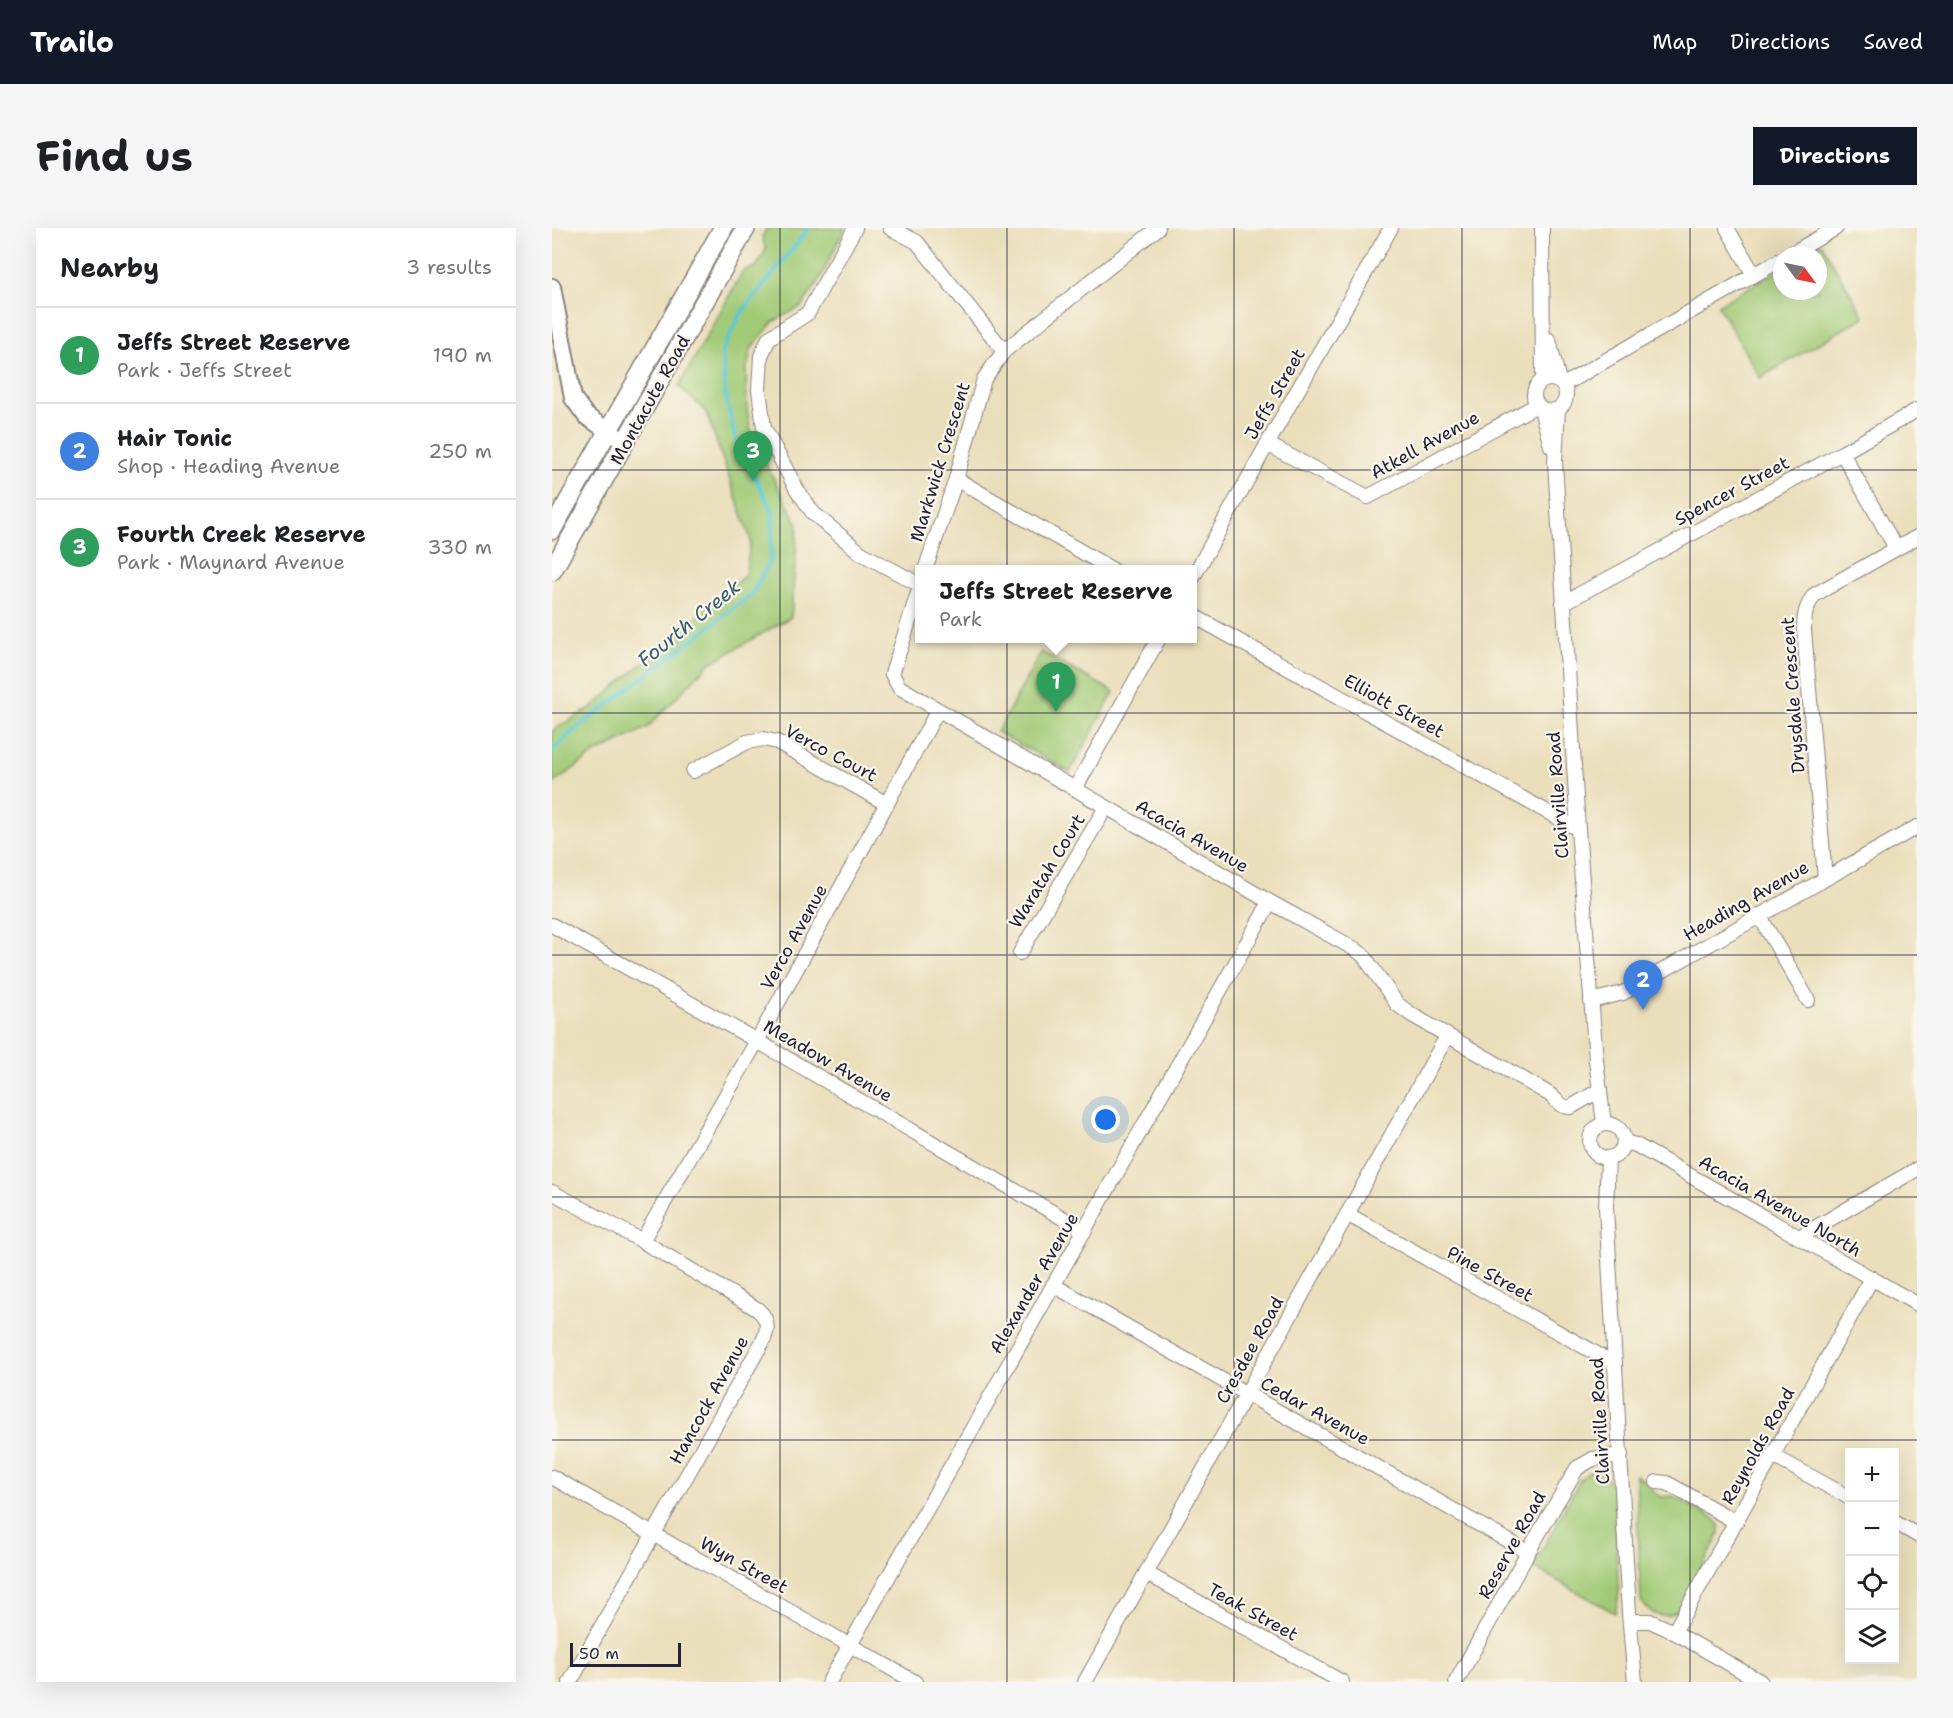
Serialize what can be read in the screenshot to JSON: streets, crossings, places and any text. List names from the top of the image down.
{
  "streets": {
    "main road": ["Montacute Road"],
    "street": [
      "Jeffs Street",
      "Atkell Avenue",
      "Markwick Crescent",
      "Spencer Street",
      "Drysdale Crescent",
      "Elliott Street",
      "Verco Court",
      "Clairville Road",
      "Acacia Avenue",
      "Waratah Court",
      "Heading Avenue",
      "Verco Avenue",
      "Meadow Avenue",
      "Acacia Avenue North",
      "Pine Street",
      "Alexander Avenue",
      "Cresdee Road",
      "Hancock Avenue",
      "Cedar Avenue",
      "Reynolds Road",
      "Reserve Road",
      "Wyn Street",
      "Teak Street"
    ]
  },
  "crossings": [
    ["Jeffs Street", "Atkell Avenue"],
    ["Atkell Avenue", "Clairville Road"],
    ["Spencer Street", "Clairville Road"],
    ["Drysdale Crescent", "Heading Avenue"],
    ["Elliott Street", "Clairville Road"],
    ["Verco Court", "Verco Avenue"],
    ["Clairville Road", "Heading Avenue"],
    ["Clairville Road", "Acacia Avenue North"],
    ["Clairville Road", "Pine Street"],
    ["Clairville Road", "Reserve Road"],
    ["Acacia Avenue", "Waratah Court"],
    ["Acacia Avenue", "Verco Avenue"],
    ["Acacia Avenue", "Alexander Avenue"],
    ["Acacia Avenue", "Cresdee Road"],
    ["Verco Avenue", "Meadow Avenue"],
    ["Verco Avenue", "Hancock Avenue"],
    ["Meadow Avenue", "Alexander Avenue"],
    ["Acacia Avenue North", "Reynolds Road"],
    ["Pine Street", "Cresdee Road"],
    ["Alexander Avenue", "Cedar Avenue"],
    ["Alexander Avenue", "Wyn Street"],
    ["Cresdee Road", "Cedar Avenue"],
    ["Cresdee Road", "Teak Street"],
    ["Hancock Avenue", "Wyn Street"],
    ["Cedar Avenue", "Reserve Road"]
  ],
  "water": ["Fourth Creek"],
  "scale_bar": "50 m",
  "north": "bottom right",
  "page": {
    "header": "Trailo",
    "nav": ["Map", "Directions", "Saved"],
    "buttons": "Directions",
    "title": "Find us",
    "heading": ["Nearby", "3 results"],
    "list": [
      {
        "mark": "1",
        "name": "Jeffs Street Reserve",
        "note": "Park · Jeffs Street",
        "value": "190 m"
      },
      {
        "mark": "2",
        "name": "Hair Tonic",
        "note": "Shop · Heading Avenue",
        "value": "250 m"
      },
      {
        "mark": "3",
        "name": "Fourth Creek Reserve",
        "note": "Park · Maynard Avenue",
        "value": "330 m"
      }
    ],
    "pins": ["3", "1", "2"],
    "popup": ["Jeffs Street Reserve", "Park"],
    "map_buttons": ["+", "−"],
    "scale": "50 m"
  }
}
